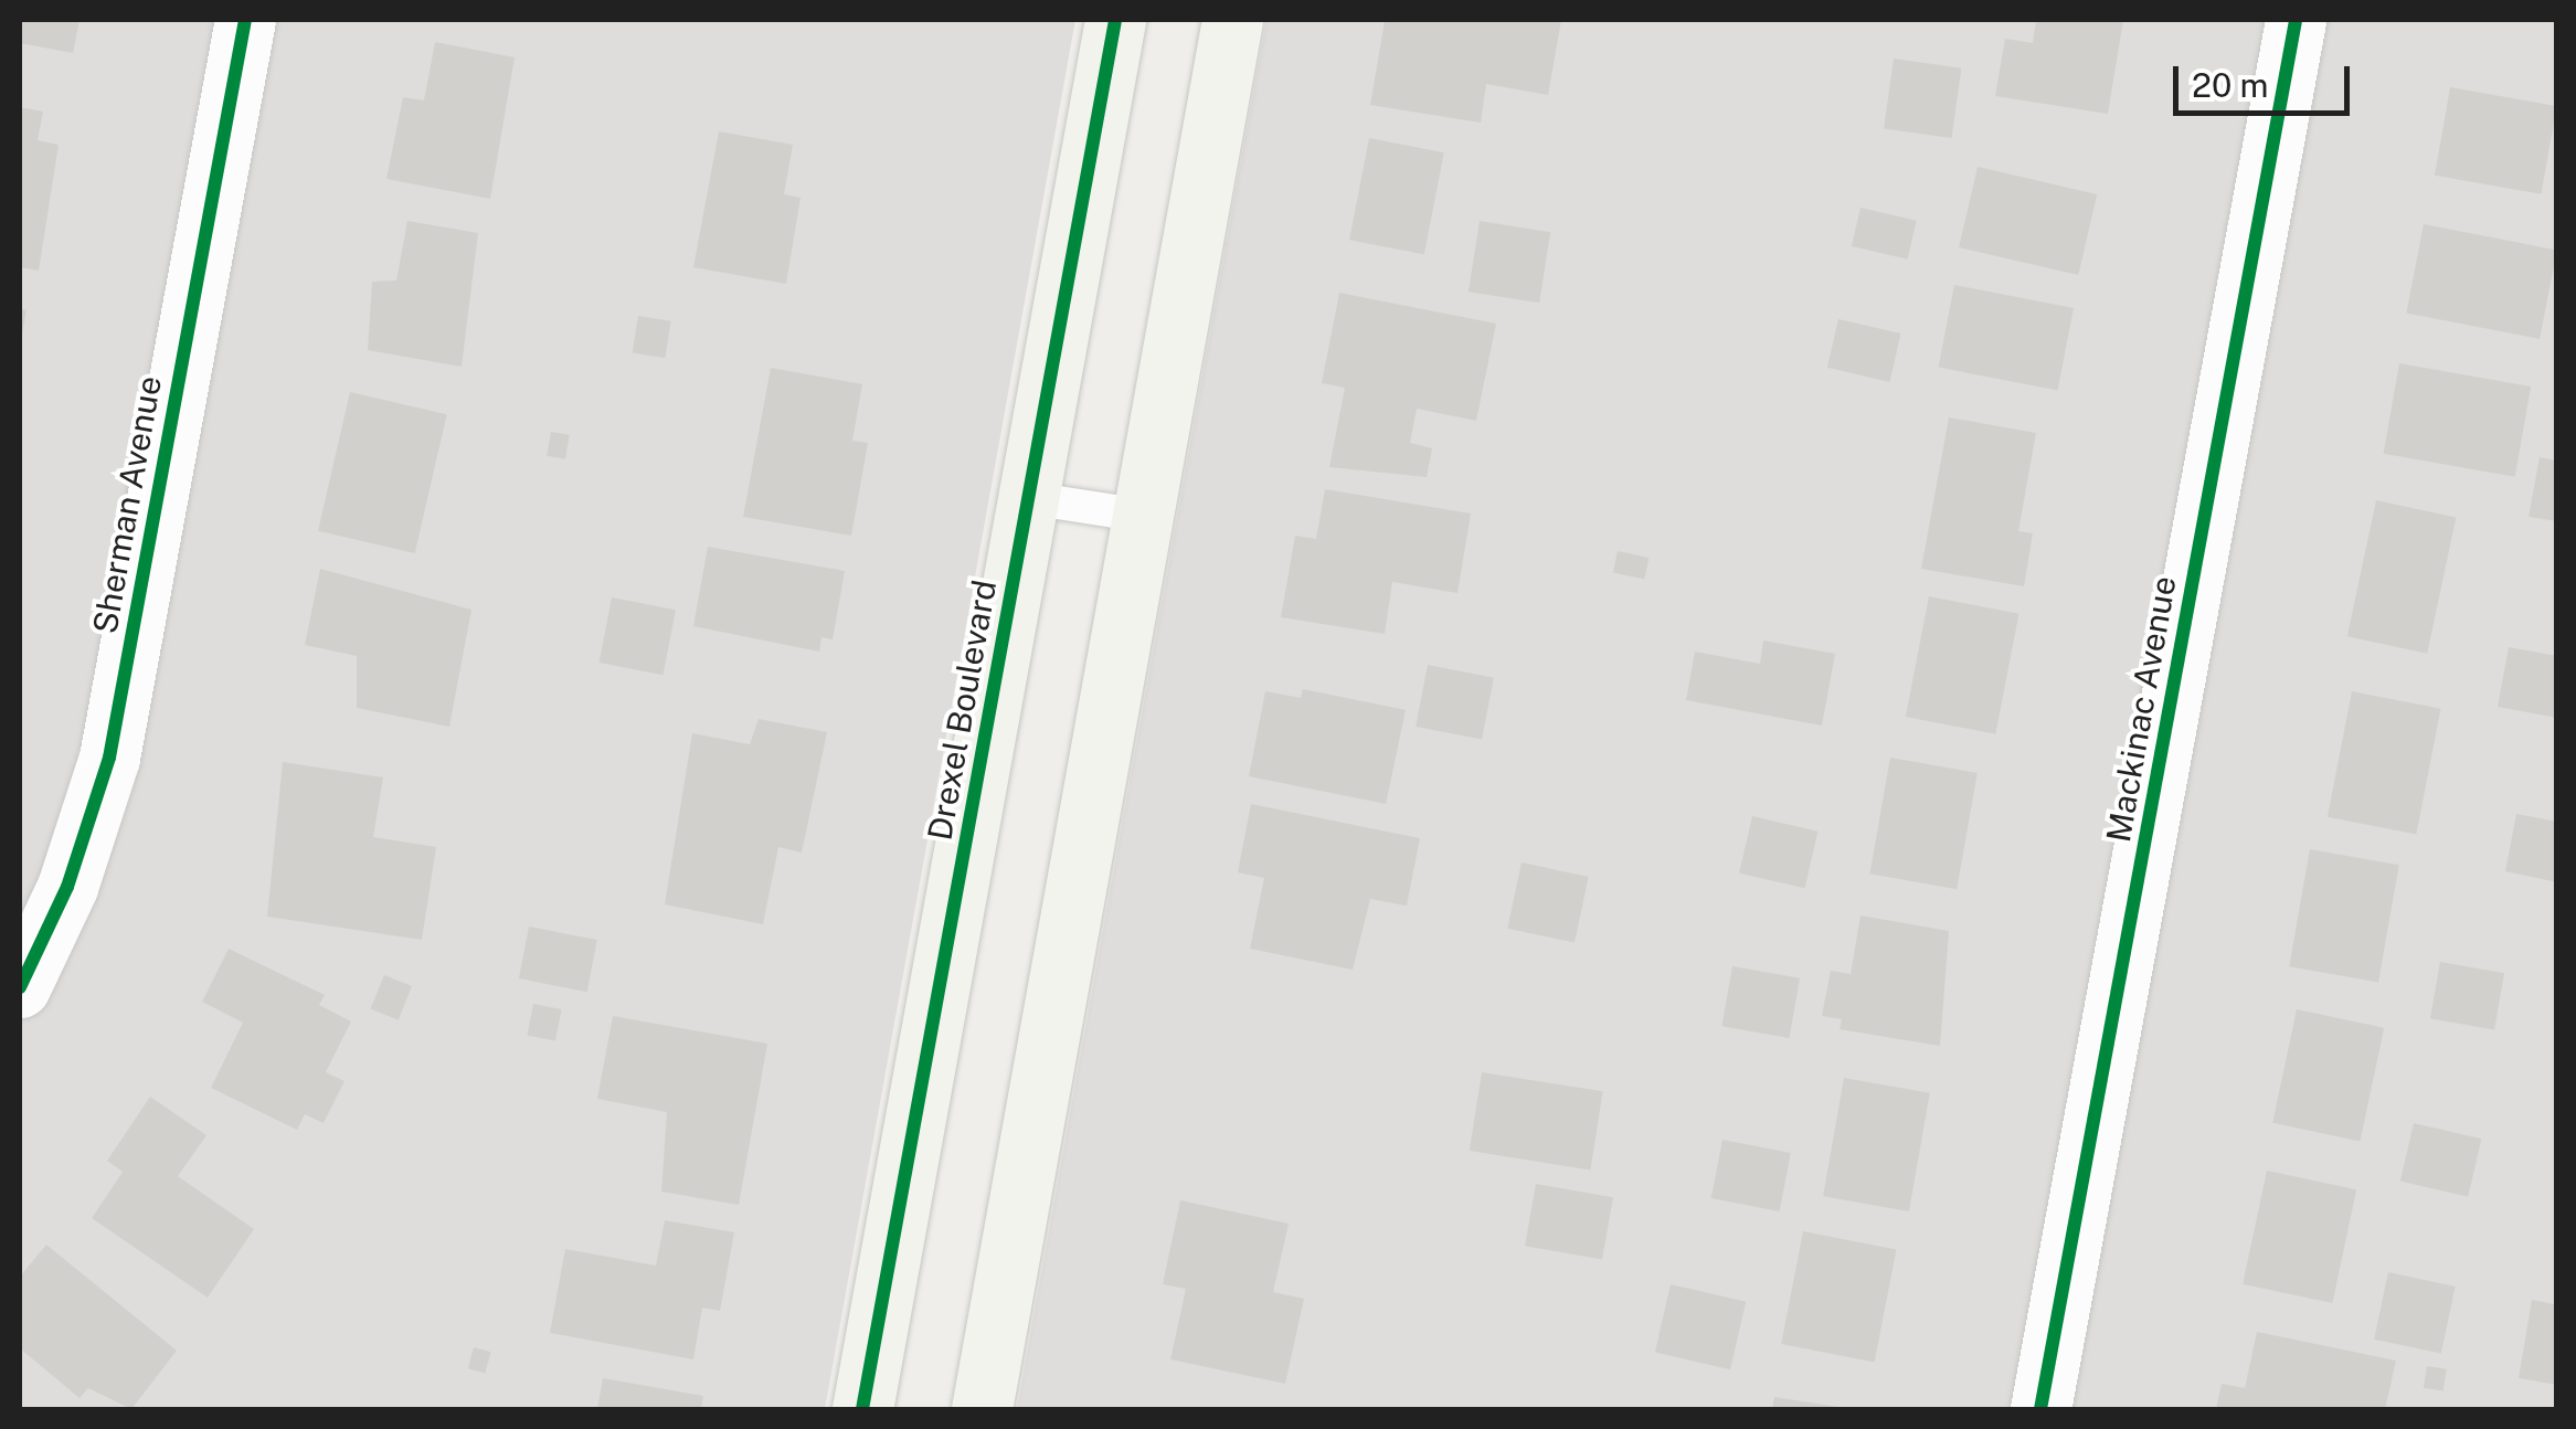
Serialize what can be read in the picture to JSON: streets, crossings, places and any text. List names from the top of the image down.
{
  "streets": {
    "street": ["Sherman Avenue", "Mackinac Avenue", "Drexel Boulevard"]
  },
  "scale_bar": "20 m"
}
